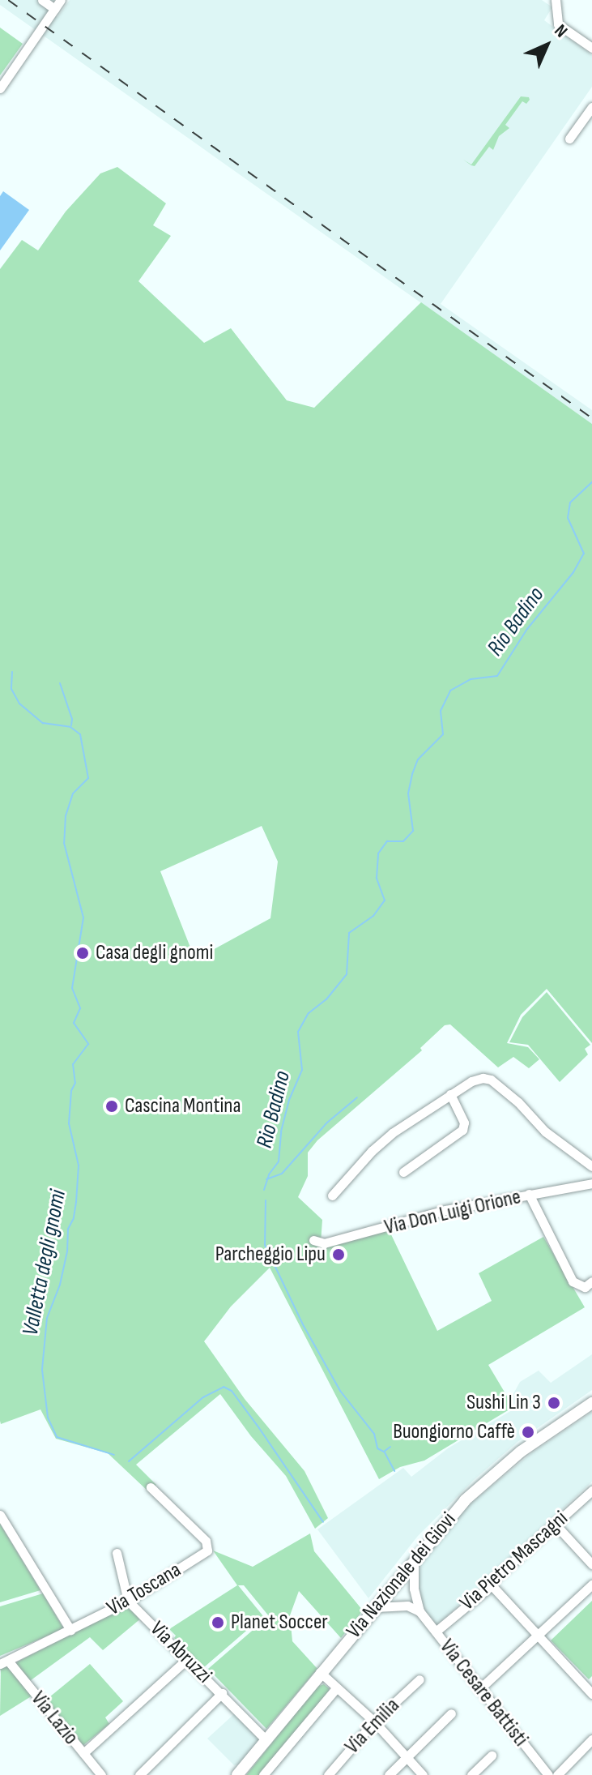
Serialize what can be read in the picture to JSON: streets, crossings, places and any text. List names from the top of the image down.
{
  "streets": {
    "main road": ["Via Nazionale dei Giovi"],
    "street": [
      "Via Don Luigi Orione",
      "Via Pietro Mascagni",
      "Via Toscana",
      "Via Abruzzi",
      "Via Cesare Battisti",
      "Via Lazio",
      "Via Emilia"
    ]
  },
  "crossings": [
    ["Via Pietro Mascagni", "Via Cesare Battisti"],
    ["Via Nazionale dei Giovi", "Via Abruzzi"],
    ["Via Nazionale dei Giovi", "Via Cesare Battisti"],
    ["Via Toscana", "Via Abruzzi"],
    ["Via Toscana", "Via Lazio"]
  ],
  "water": ["Rio Badino", "Valletta degli gnomi"],
  "places": [
    "Casa degli gnomi",
    "Cascina Montina",
    "Parcheggio Lipu",
    "Sushi Lin 3",
    "Buongiorno Caffè",
    "Planet Soccer"
  ],
  "north": "top right"
}
